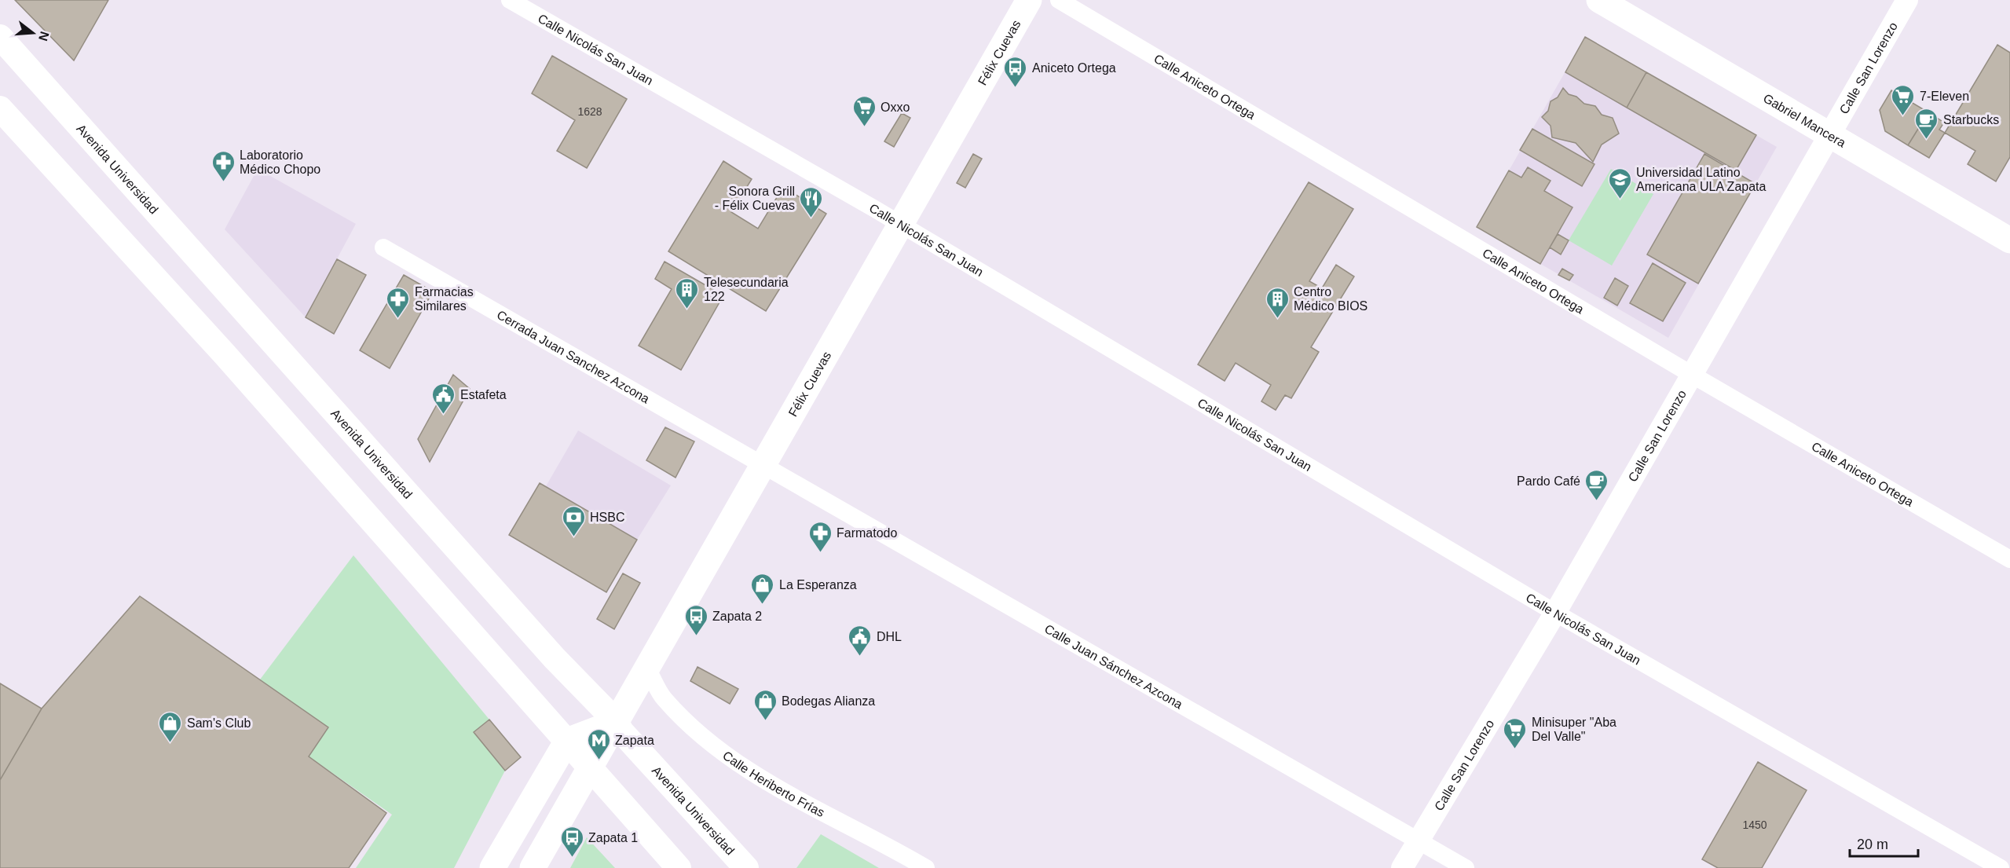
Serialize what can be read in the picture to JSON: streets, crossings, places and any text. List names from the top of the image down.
{
  "streets": {
    "main road": ["Félix Cuevas", "Gabriel Mancera", "Avenida Universidad"],
    "street": [
      "Calle Nicolás San Juan",
      "Calle San Lorenzo",
      "Calle Aniceto Ortega",
      "Cerrada Juan Sanchez Azcona",
      "Calle Juan Sánchez Azcona",
      "Calle Heriberto Frías"
    ]
  },
  "crossings": [
    ["Calle Nicolás San Juan", "Félix Cuevas"],
    ["Calle Nicolás San Juan", "Calle San Lorenzo"],
    ["Félix Cuevas", "Avenida Universidad"],
    ["Félix Cuevas", "Cerrada Juan Sanchez Azcona"],
    ["Félix Cuevas", "Calle Juan Sánchez Azcona"],
    ["Félix Cuevas", "Calle Heriberto Frías"],
    ["Calle San Lorenzo", "Calle Aniceto Ortega"],
    ["Calle San Lorenzo", "Gabriel Mancera"],
    ["Calle San Lorenzo", "Calle Juan Sánchez Azcona"],
    ["Cerrada Juan Sanchez Azcona", "Calle Juan Sánchez Azcona"]
  ],
  "places": {
    "bus stop": ["Aniceto Ortega", "Zapata 2", "Zapata 1"],
    "supermarket": ["7-Eleven", "Oxxo", "Minisuper \"Aba Del Valle\""],
    "cafe": ["Starbucks", "Pardo Café"],
    "pharmacy": ["Laboratorio Médico Chopo", "Farmacias Similares", "Farmatodo"],
    "school or university": ["Universidad Latino Americana ULA Zapata"],
    "restaurant": ["Sonora Grill - Félix Cuevas"],
    "building": ["Telesecundaria 122", "Centro Médico BIOS"],
    "public building": ["Estafeta", "DHL"],
    "bank": ["HSBC"],
    "shop": ["La Esperanza", "Bodegas Alianza", "Sam's Club"],
    "metro station": ["Zapata"]
  },
  "house_numbers": ["1628", "1450"],
  "scale_bar": "20 m",
  "north": "right"
}
